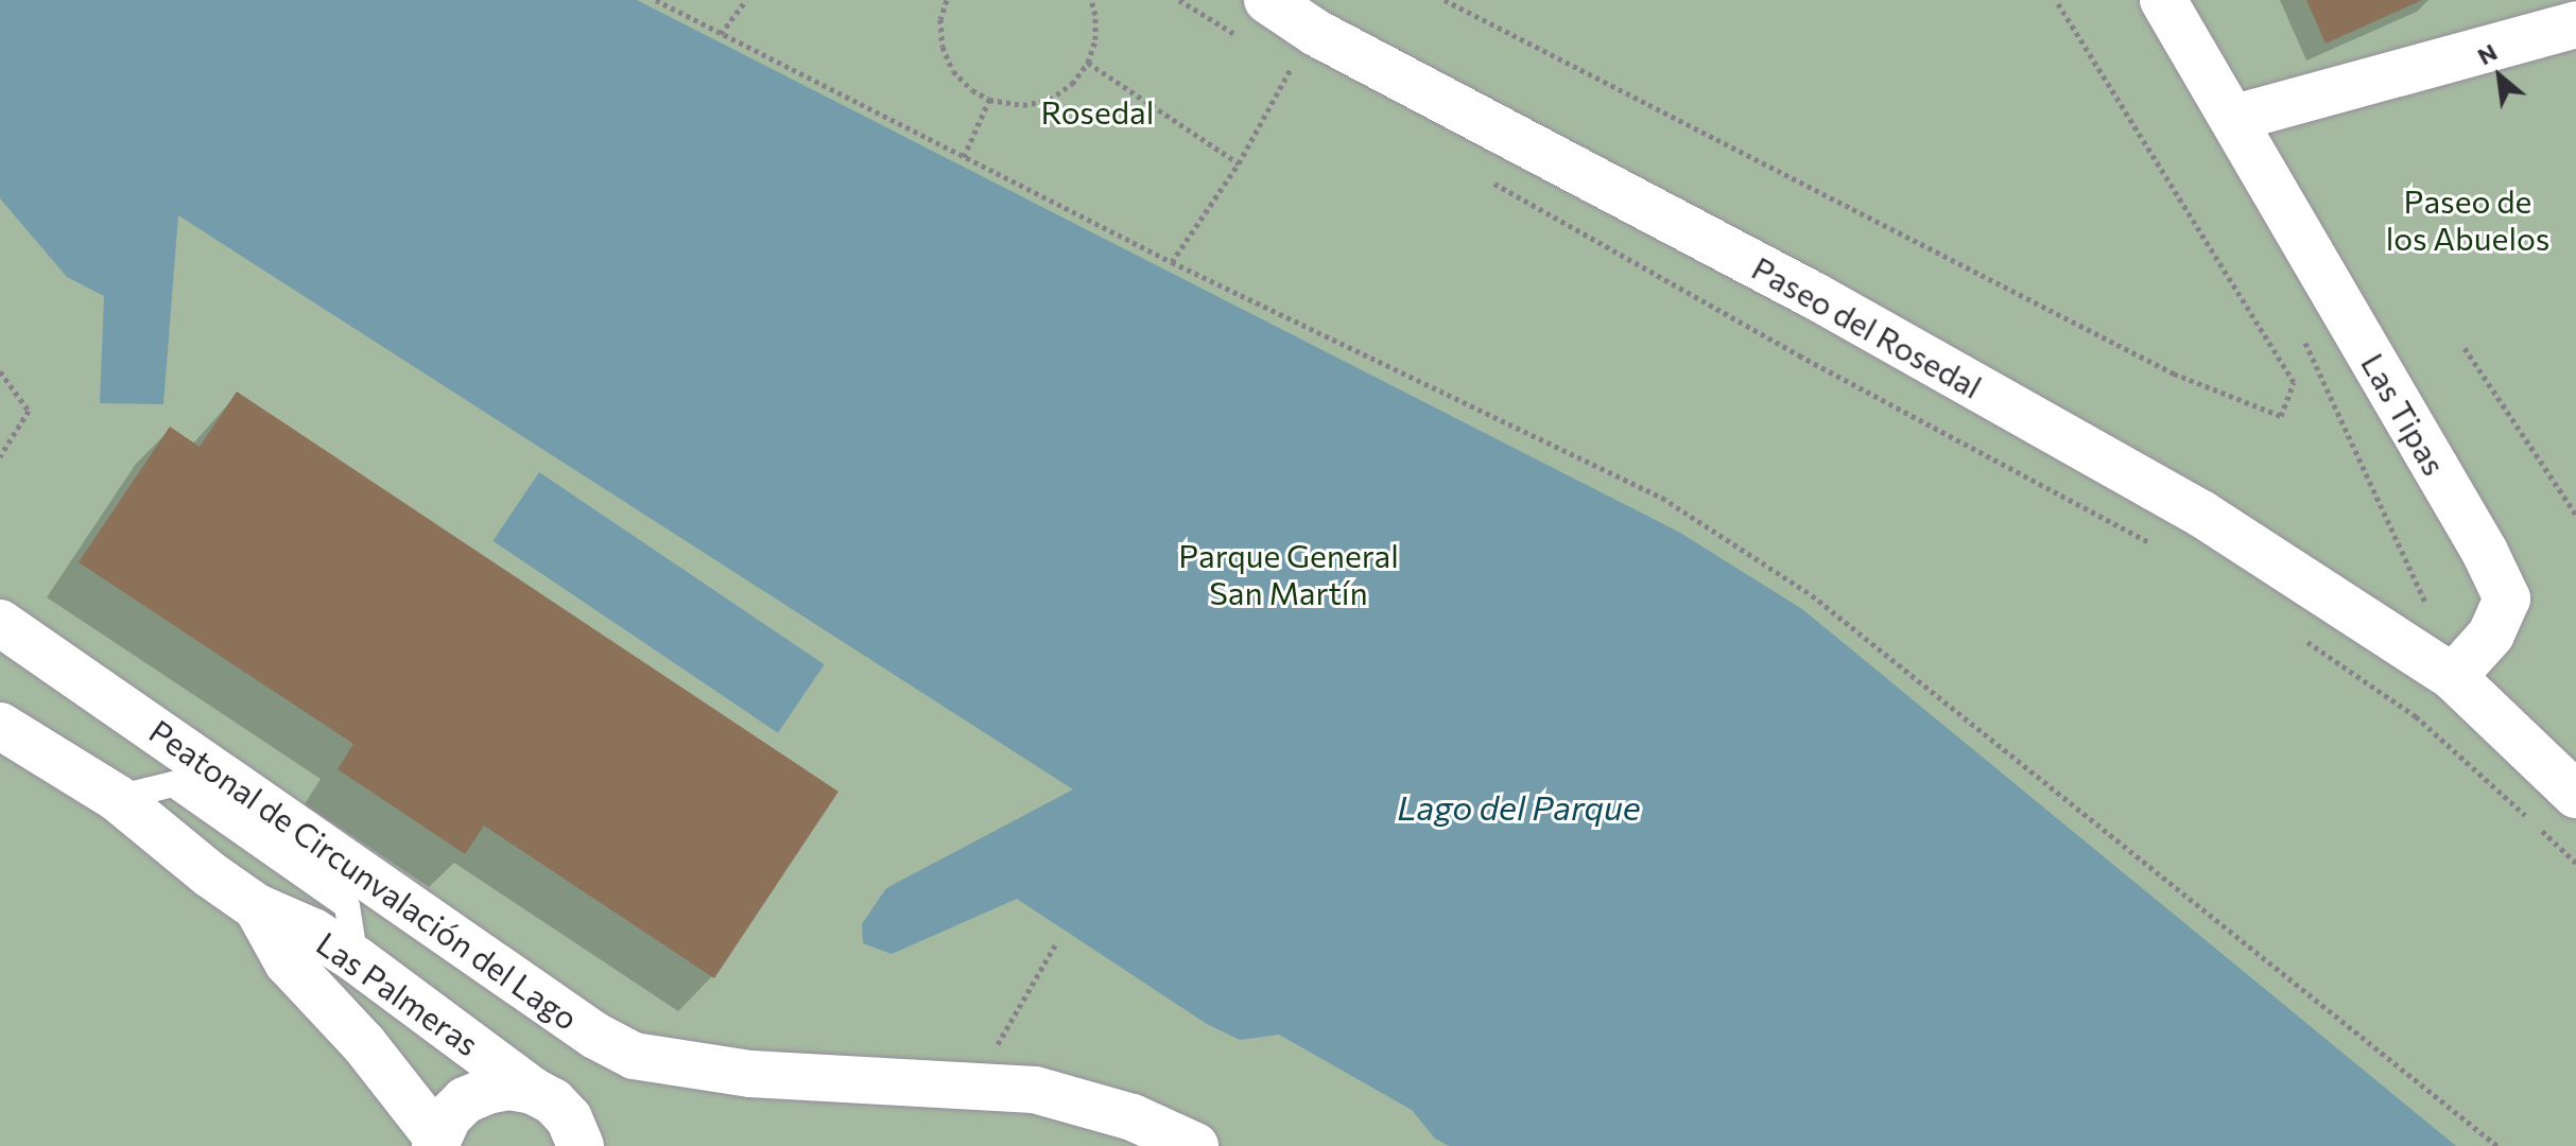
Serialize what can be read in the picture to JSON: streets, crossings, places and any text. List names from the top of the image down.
{
  "streets": {
    "street": [
      "Paseo del Rosedal",
      "Las Tipas",
      "Peatonal de Circunvalación del Lago",
      "Las Palmeras"
    ]
  },
  "crossings": [
    ["Paseo del Rosedal", "Las Tipas"]
  ],
  "water": ["Lago del Parque"],
  "parks": ["Rosedal", "Paseo de los Abuelos", "Parque General San Martín"],
  "north": "top left"
}
